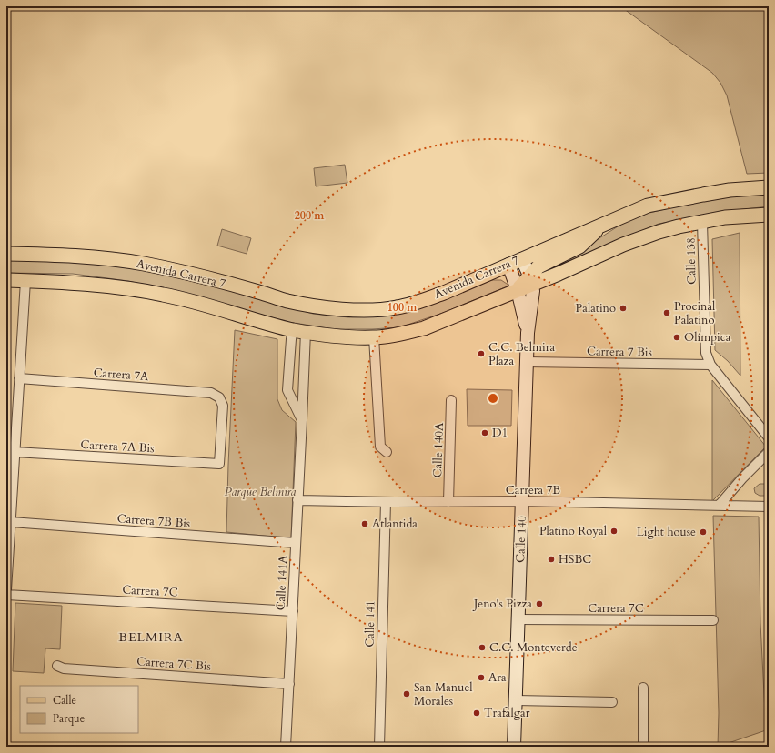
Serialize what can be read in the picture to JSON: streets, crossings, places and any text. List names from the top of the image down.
{
  "streets": {
    "main road": ["Avenida Carrera 7"],
    "street": [
      "Calle 138",
      "Carrera 7 Bis",
      "Carrera 7A",
      "Carrera 7A Bis",
      "Calle 140A",
      "Carrera 7B",
      "Carrera 7B Bis",
      "Calle 140",
      "Calle 141A",
      "Carrera 7C",
      "Calle 141",
      "Carrera 7C Bis"
    ]
  },
  "crossings": [
    ["Calle 138", "Avenida Carrera 7"],
    ["Calle 138", "Carrera 7 Bis"],
    ["Avenida Carrera 7", "Calle 140"],
    ["Avenida Carrera 7", "Calle 141A"],
    ["Carrera 7 Bis", "Calle 140"],
    ["Carrera 7A", "Carrera 7A Bis"],
    ["Calle 140A", "Carrera 7B"],
    ["Carrera 7B", "Calle 140"],
    ["Carrera 7B", "Calle 141A"],
    ["Carrera 7B", "Calle 141"],
    ["Carrera 7B Bis", "Calle 141A"],
    ["Calle 140", "Carrera 7C"],
    ["Calle 141A", "Carrera 7C"],
    ["Calle 141A", "Carrera 7C Bis"]
  ],
  "districts": ["BELMIRA"],
  "parks": ["Parque Belmira"],
  "places": [
    "Palatino",
    "Procinal Palatino",
    "Olímpica",
    "C.C. Belmira Plaza",
    "D1",
    "Atlantida",
    "Platino Royal",
    "Light house",
    "HSBC",
    "Jeno's Pizza",
    "C.C. Monteverde",
    "Ara",
    "San Manuel Morales",
    "Trafalgar"
  ],
  "legend": ["Calle", "Parque"],
  "rings": ["200 m", "100 m"]
}
